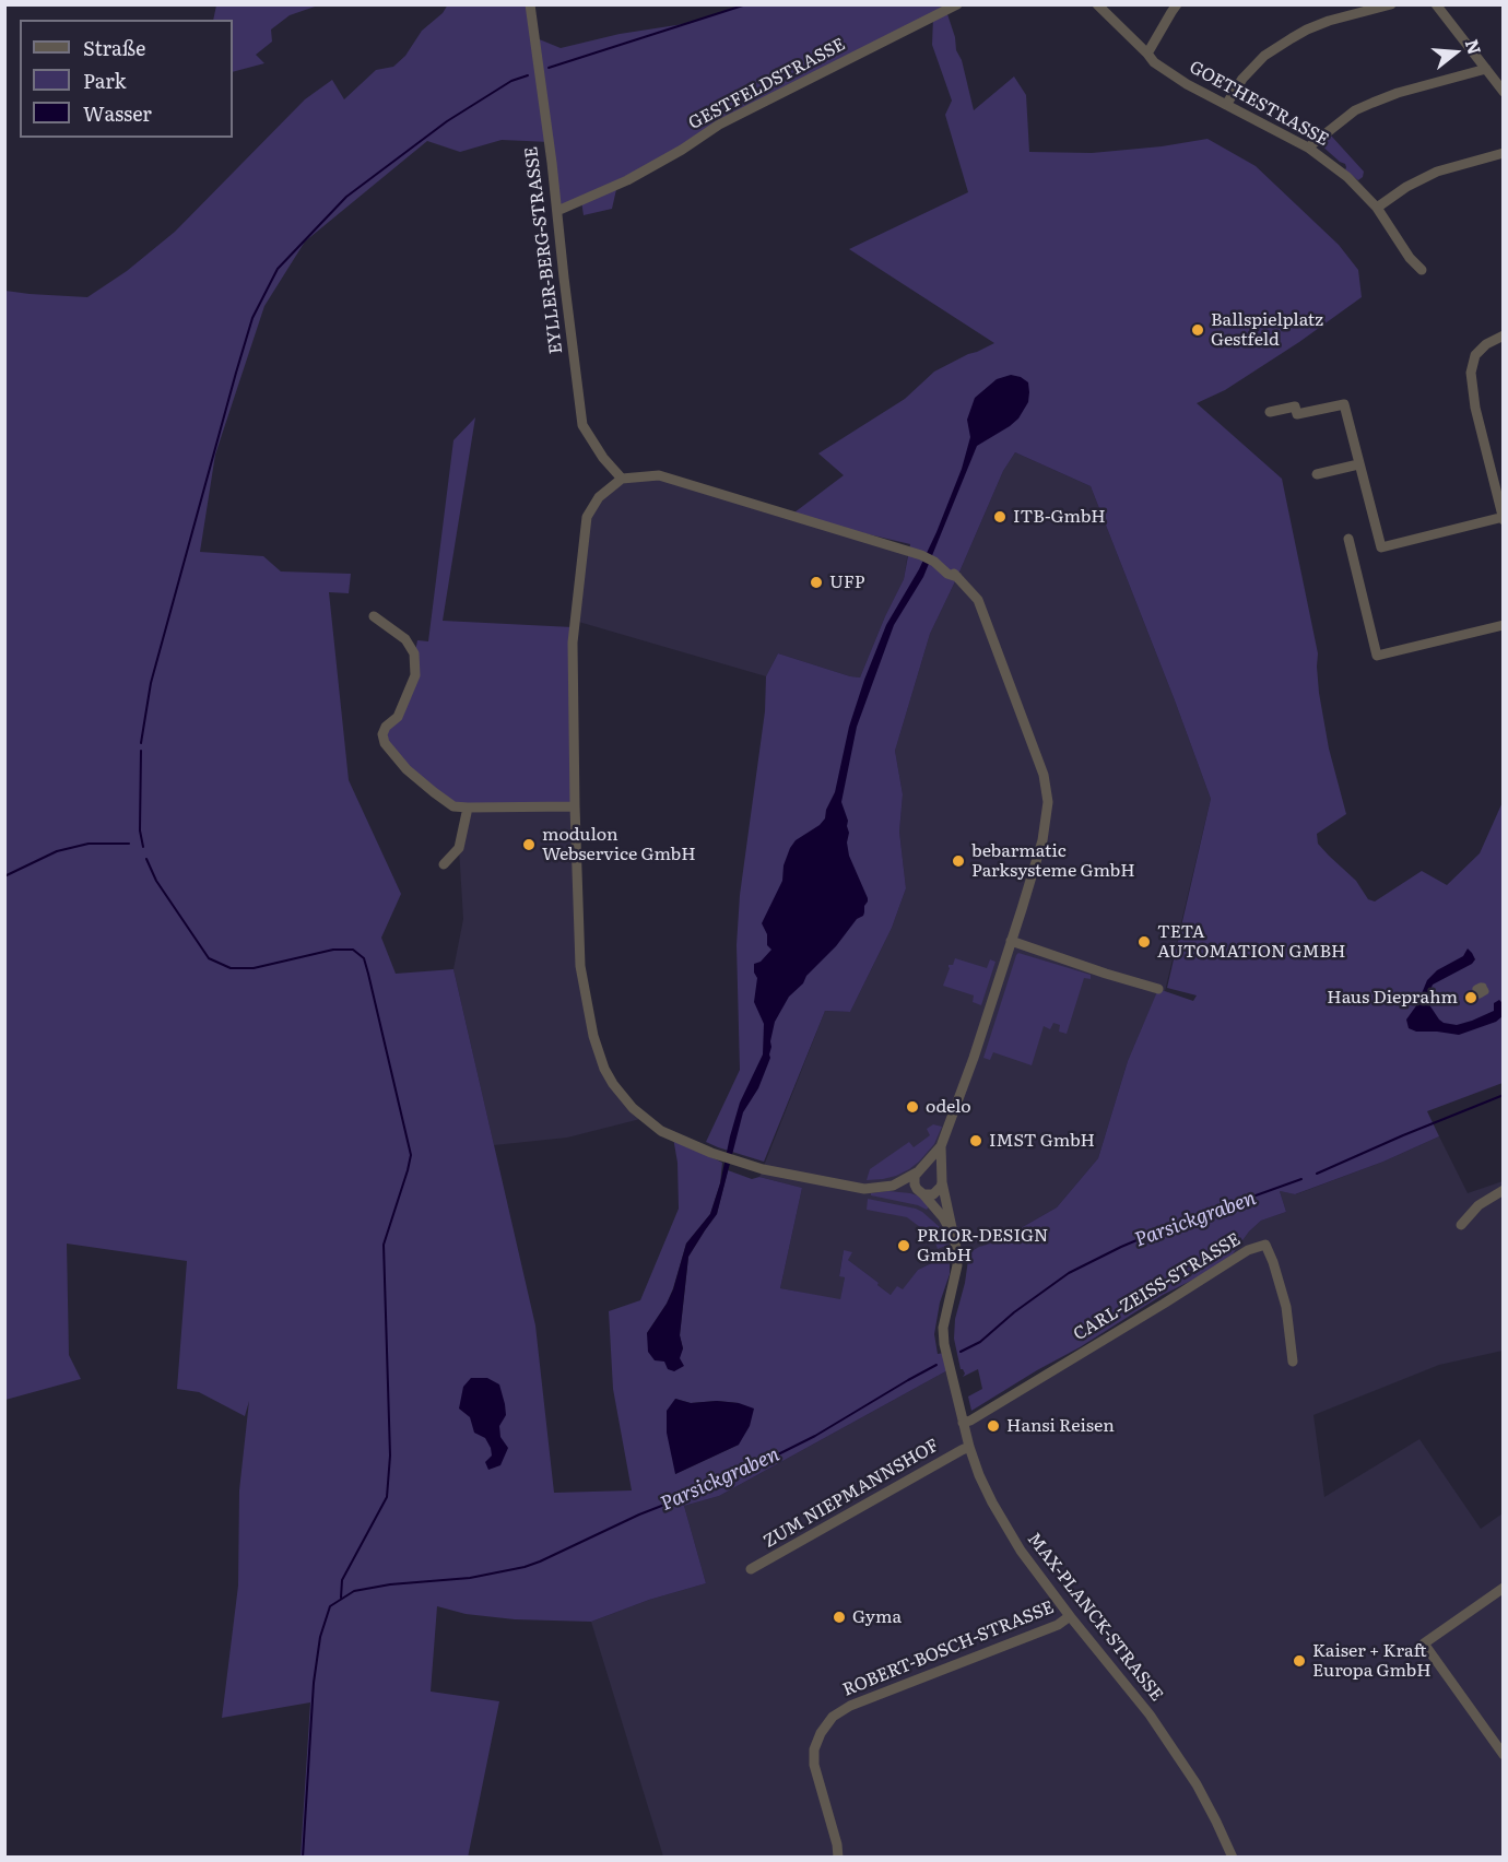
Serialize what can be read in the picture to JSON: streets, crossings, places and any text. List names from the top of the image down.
{
  "streets": {
    "street": [
      "GESTFELDSTRASSE",
      "GOETHESTRASSE",
      "EYLLER-BERG-STRASSE",
      "CARL-ZEISS-STRASSE",
      "ZUM NIEPMANNSHOF",
      "MAX-PLANCK-STRASSE",
      "ROBERT-BOSCH-STRASSE"
    ]
  },
  "crossings": [
    ["GESTFELDSTRASSE", "EYLLER-BERG-STRASSE"],
    ["CARL-ZEISS-STRASSE", "MAX-PLANCK-STRASSE"],
    ["ZUM NIEPMANNSHOF", "MAX-PLANCK-STRASSE"],
    ["MAX-PLANCK-STRASSE", "ROBERT-BOSCH-STRASSE"]
  ],
  "water": ["Parsickgraben"],
  "places": [
    "Ballspielplatz Gestfeld",
    "ITB-GmbH",
    "UFP",
    "modulon Webservice GmbH",
    "bebarmatic Parksysteme GmbH",
    "TETA AUTOMATION GMBH",
    "Haus Dieprahm",
    "odelo",
    "IMST GmbH",
    "PRIOR-DESIGN GmbH",
    "Hansi Reisen",
    "Gyma",
    "Kaiser + Kraft Europa GmbH"
  ],
  "legend": ["Straße", "Park", "Wasser"],
  "north": "right"
}
